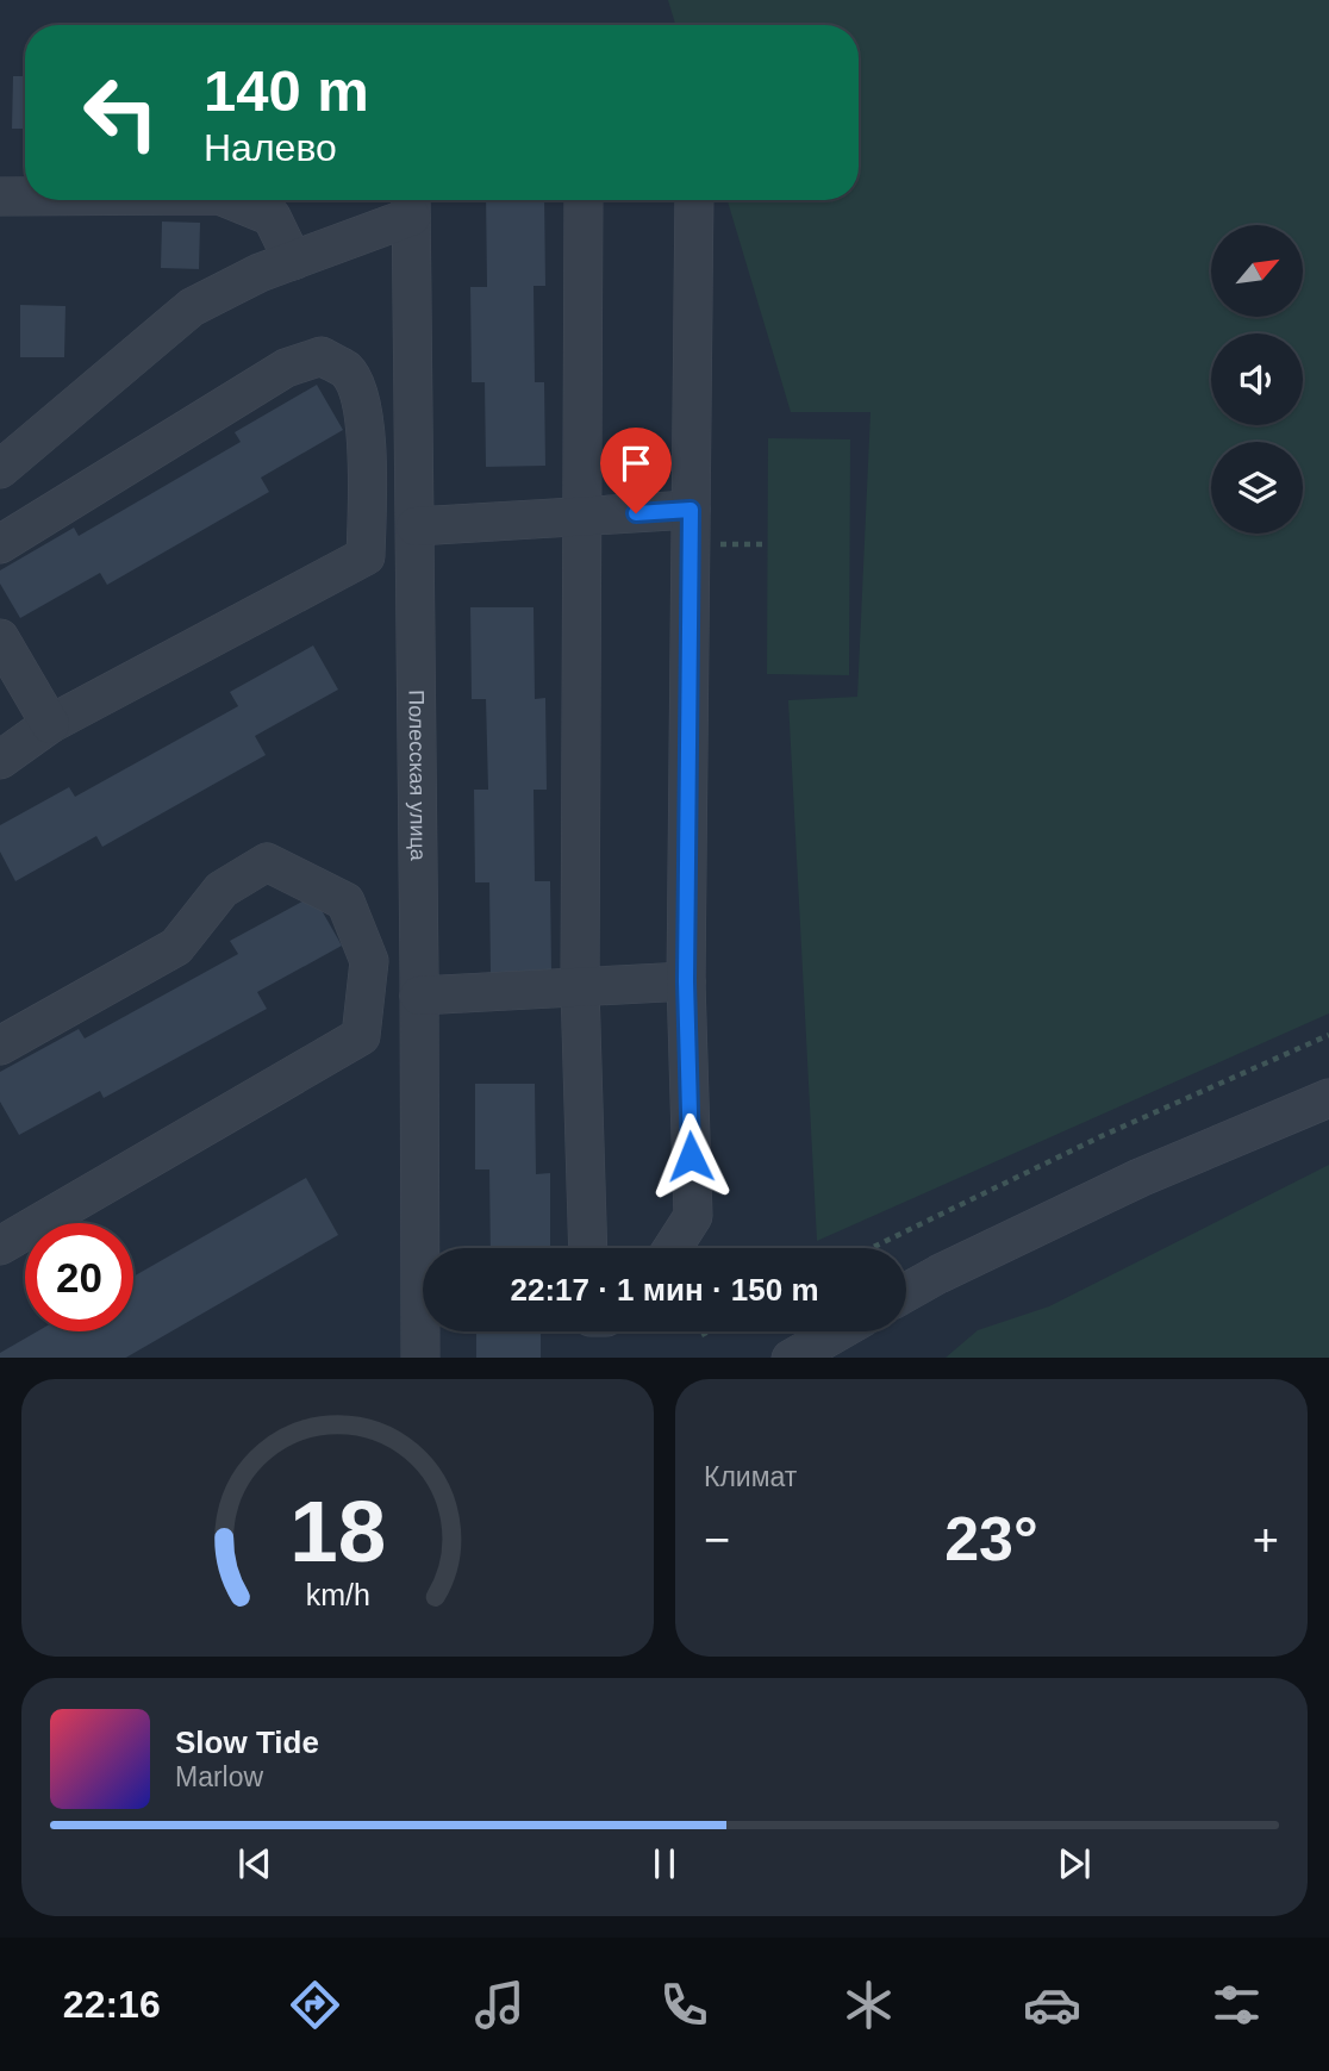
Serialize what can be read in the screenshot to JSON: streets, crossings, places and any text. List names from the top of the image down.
{
  "streets": {
    "street": ["Полесская улица"]
  },
  "north": "top right",
  "page": {
    "turn": ["140 m", "Налево"],
    "limit": "20",
    "trip": "22:17 · 1 мин · 150 m",
    "tile": "Климат",
    "heat": ["−", "23°", "+"],
    "song": ["Slow Tide", "Marlow"],
    "tabs": "22:16",
    "gauge": ["18", "km/h"]
  }
}
